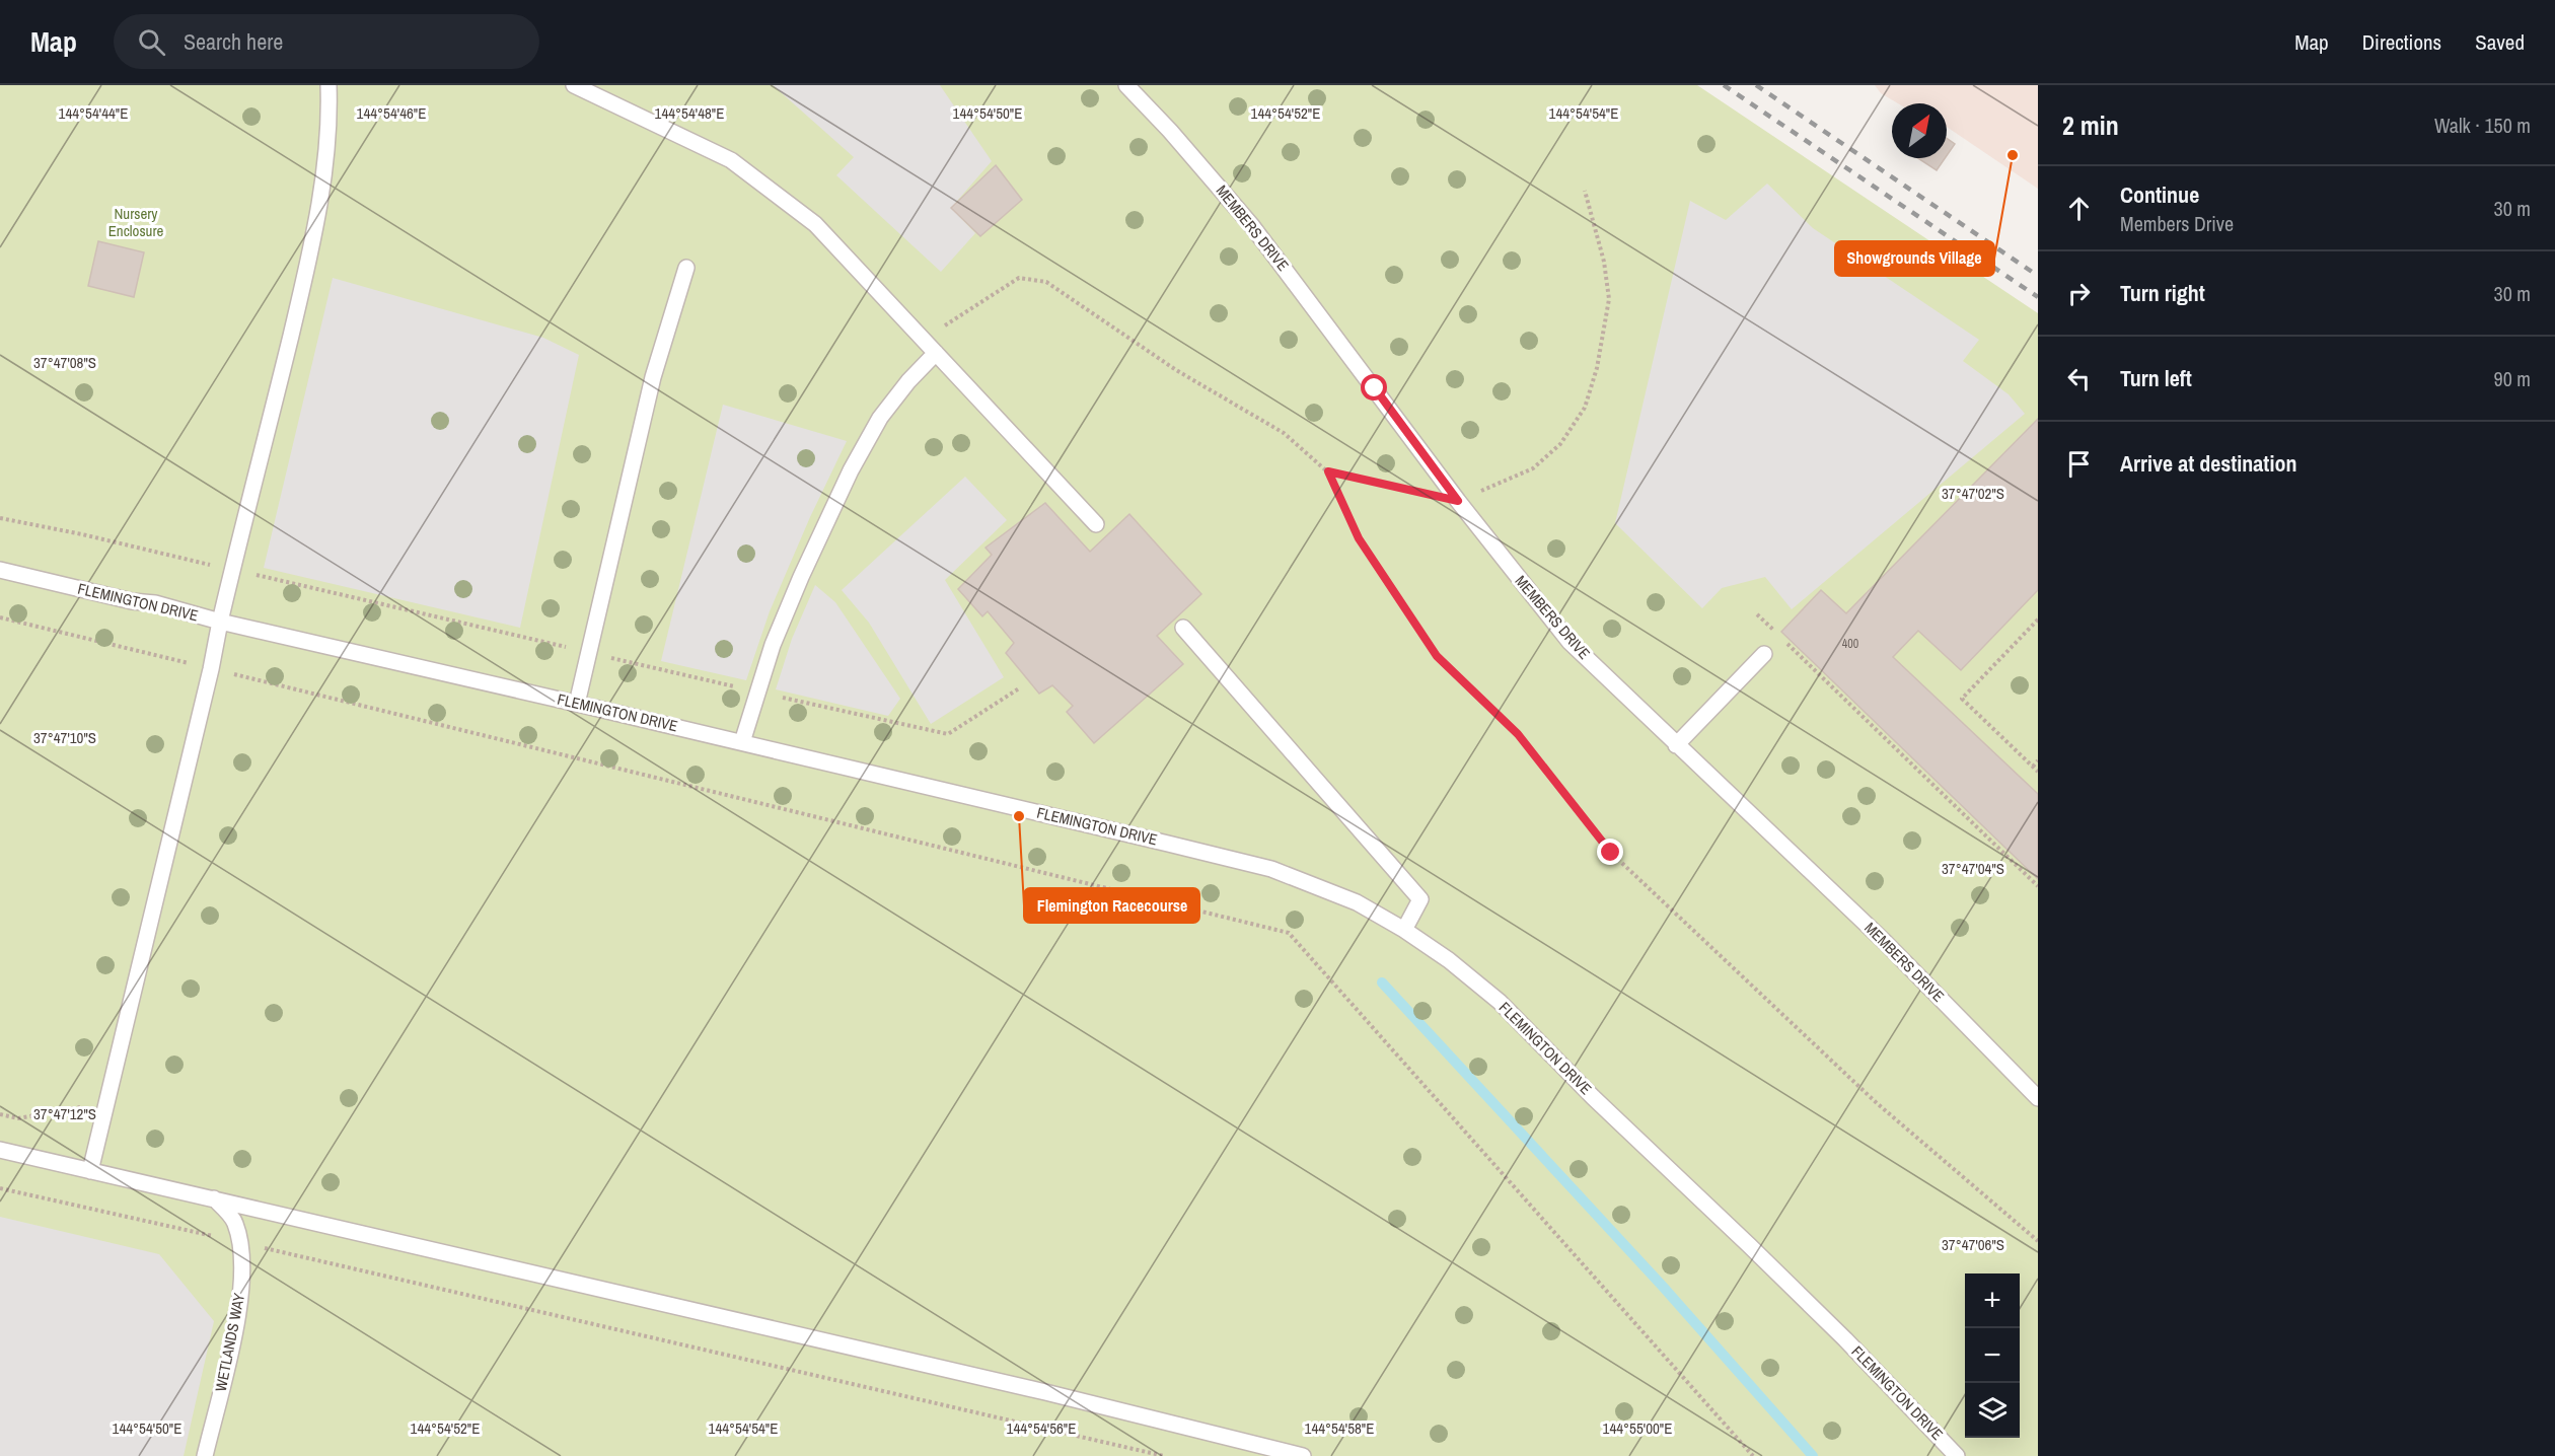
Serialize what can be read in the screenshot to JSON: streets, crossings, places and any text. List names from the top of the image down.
{
  "streets": {
    "lane": ["MEMBERS DRIVE", "FLEMINGTON DRIVE", "WETLANDS WAY"]
  },
  "parks": ["Nursery Enclosure"],
  "places": ["Showgrounds Village", "Flemington Racecourse"],
  "house_numbers": ["400"],
  "north": "top right",
  "page": {
    "header": "Map",
    "search": "Search here",
    "nav": ["Map", "Directions", "Saved"],
    "heading": ["2 min", "Walk · 150 m"],
    "list": [
      ["Continue", "Members Drive", "30 m"],
      ["Turn right", "30 m"],
      ["Turn left", "90 m"],
      "Arrive at destination"
    ],
    "map_buttons": ["+", "−"]
  },
  "coordinates": [
    "144°54'44\"E",
    "144°54'46\"E",
    "144°54'48\"E",
    "144°54'50\"E",
    "144°54'52\"E",
    "144°54'54\"E",
    "37°47'08\"S",
    "37°47'02\"S",
    "37°47'10\"S",
    "37°47'04\"S",
    "37°47'12\"S",
    "37°47'06\"S",
    "144°54'56\"E",
    "144°54'58\"E",
    "144°55'00\"E"
  ]
}
